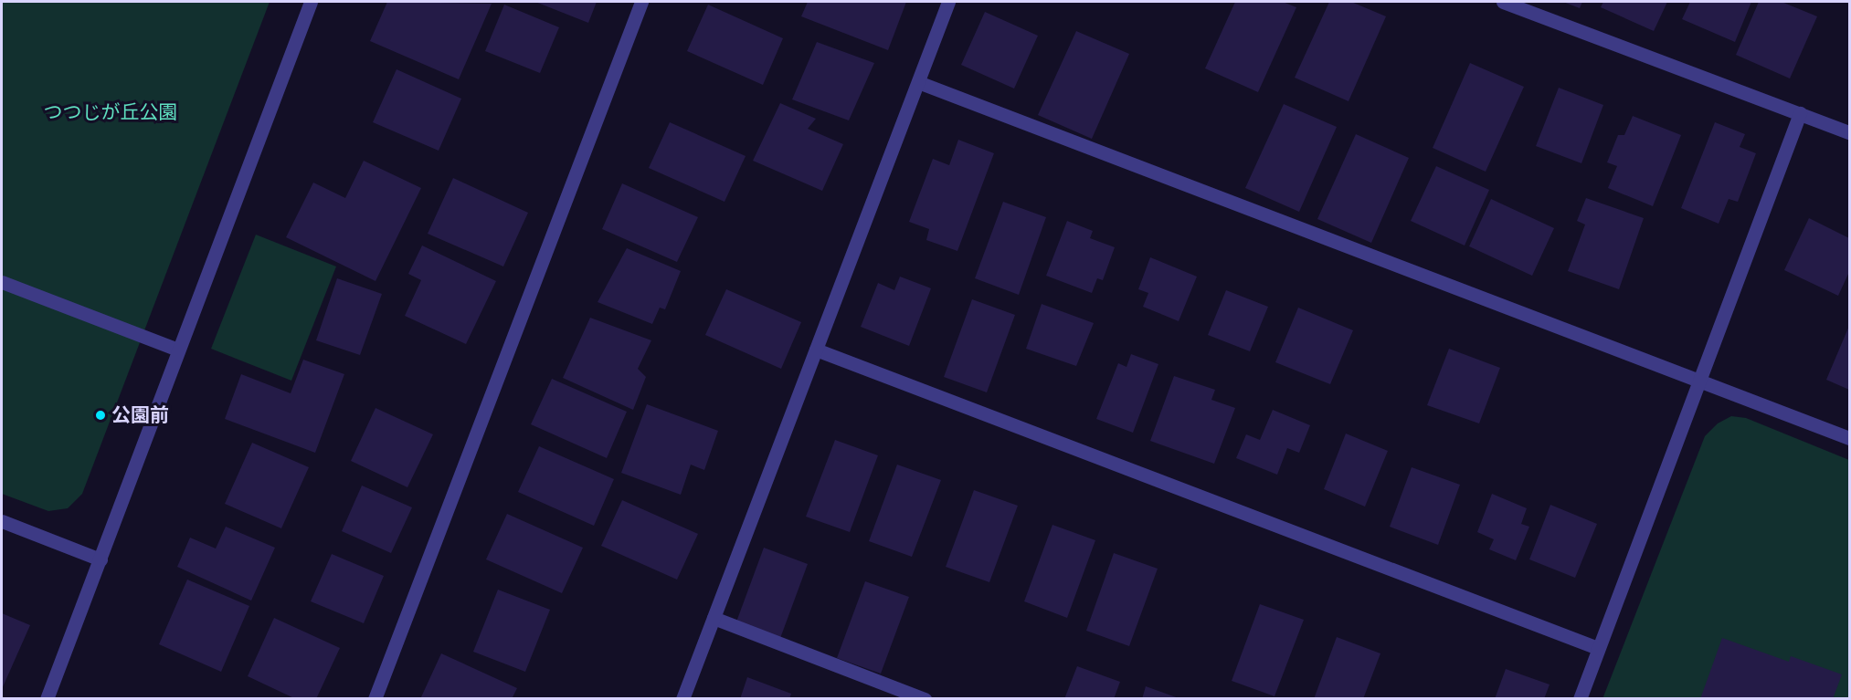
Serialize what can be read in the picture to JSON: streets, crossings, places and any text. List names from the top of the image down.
{
  "parks": ["つつじが丘公園"],
  "places": ["公園前"]
}
